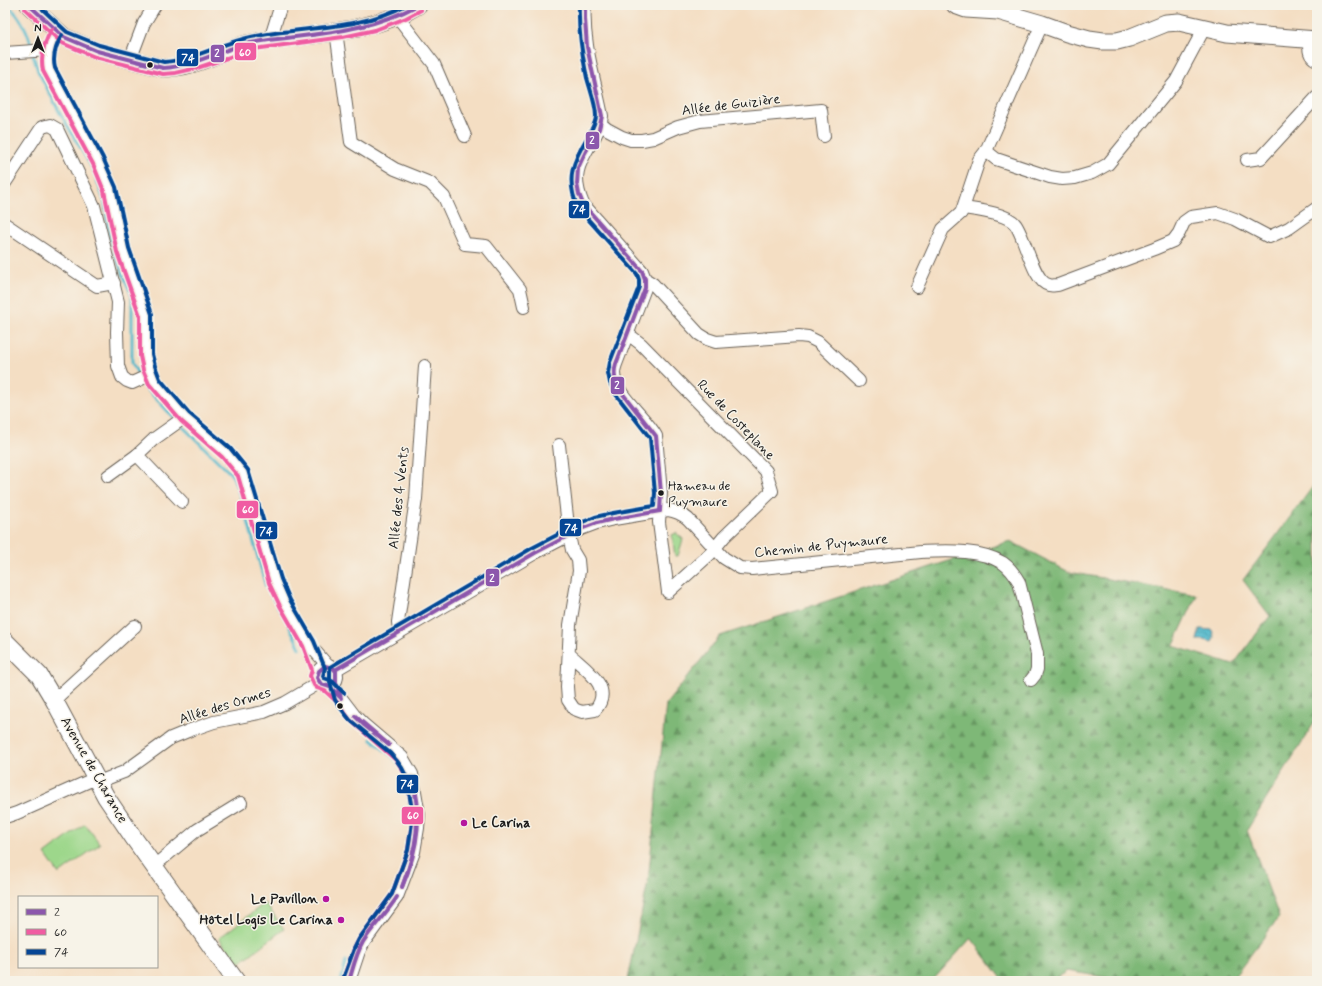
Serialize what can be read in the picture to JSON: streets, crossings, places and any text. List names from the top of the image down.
{
  "streets": {
    "street": [
      "Allée de Guizière",
      "Rue de Costeplane",
      "Allée des 4 Vents",
      "Chemin de Puymaure",
      "Allée des Ormes",
      "Avenue de Charance"
    ]
  },
  "crossings": [
    ["Rue de Costeplane", "Chemin de Puymaure"],
    ["Allée des 4 Vents", "Chemin de Puymaure"],
    ["Chemin de Puymaure", "Allée des Ormes"],
    ["Allée des Ormes", "Avenue de Charance"]
  ],
  "places": [
    "Hameau de Puymaure",
    "Le Carina",
    "Le Pavillon",
    "Hôtel Logis Le Carina"
  ],
  "lines": ["transit line 2", "transit line 74", "transit line 60"],
  "legend": ["2", "60", "74"],
  "north": "top"
}
